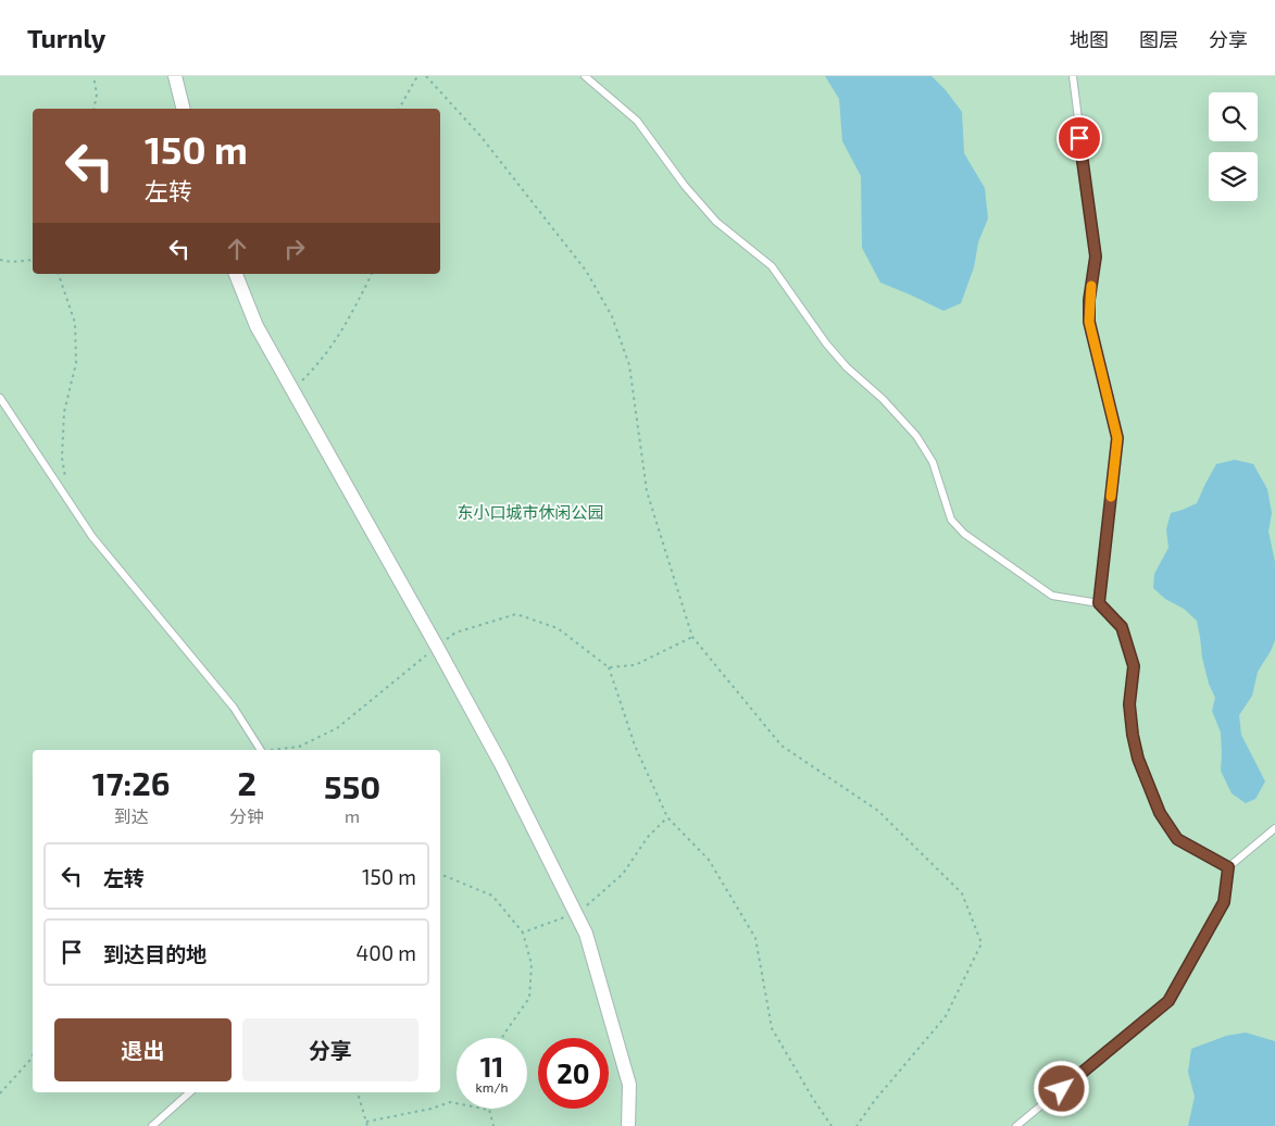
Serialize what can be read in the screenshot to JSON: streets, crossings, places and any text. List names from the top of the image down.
{
  "parks": ["东小口城市休闲公园"],
  "page": {
    "header": "Turnly",
    "nav": ["地图", "图层", "分享"],
    "turn": ["150 m", "左转"],
    "eta": [
      "17:26",
      "到达",
      "2",
      "分钟",
      "550",
      "m"
    ],
    "list": [
      {
        "name": "左转",
        "value": "150 m"
      },
      {
        "name": "到达目的地",
        "value": "400 m"
      }
    ],
    "buttons": ["退出", "分享"],
    "speed": "11 km/h",
    "limit": "20"
  }
}
